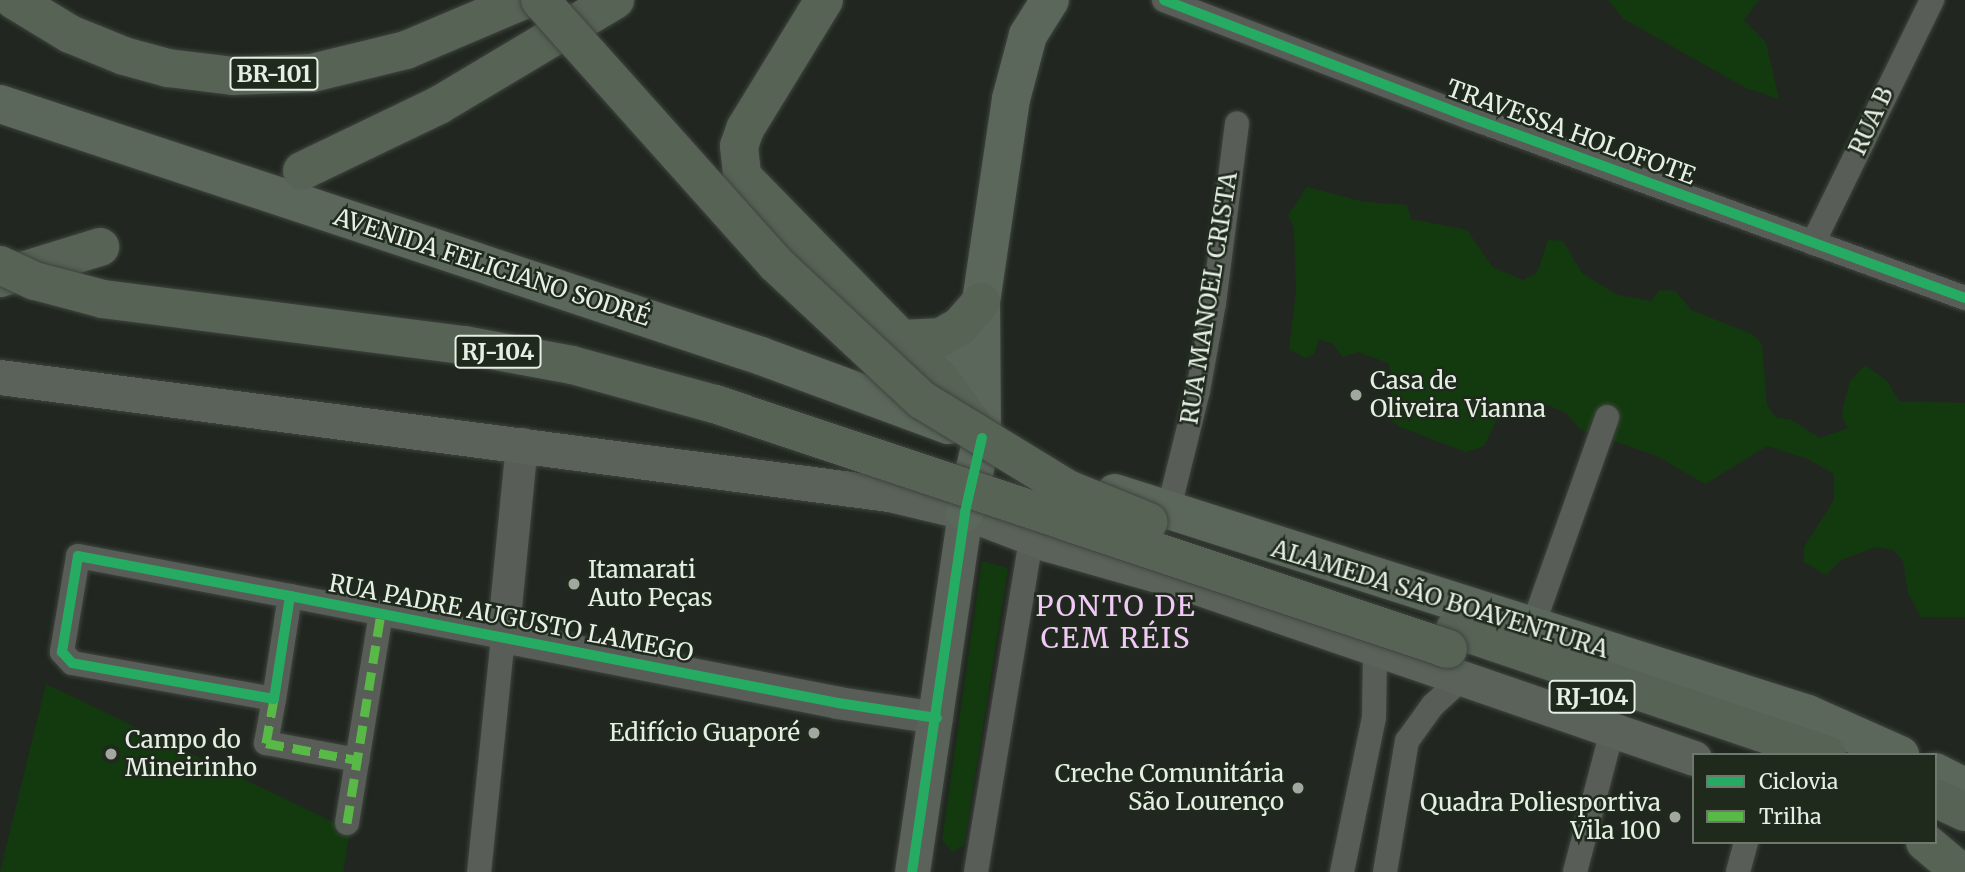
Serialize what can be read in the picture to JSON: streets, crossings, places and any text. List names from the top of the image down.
{
  "streets": {
    "highway": ["BR-101", "RJ-104"],
    "main road": ["AVENIDA FELICIANO SODRÉ", "ALAMEDA SÃO BOAVENTURA"],
    "street": [
      "RUA B",
      "TRAVESSA HOLOFOTE",
      "RUA MANOEL CRISTA",
      "RUA PADRE AUGUSTO LAMEGO"
    ]
  },
  "crossings": [
    ["RUA B", "TRAVESSA HOLOFOTE"],
    ["AVENIDA FELICIANO SODRÉ", "ALAMEDA SÃO BOAVENTURA"],
    ["RUA MANOEL CRISTA", "ALAMEDA SÃO BOAVENTURA"]
  ],
  "districts": ["PONTO DE CEM RÉIS"],
  "places": [
    "Casa de Oliveira Vianna",
    "Itamarati Auto Peças",
    "Edifício Guaporé",
    "Campo do Mineirinho",
    "Creche Comunitária São Lourenço",
    "Quadra Poliesportiva Vila 100"
  ],
  "legend": ["Ciclovia", "Trilha"]
}
